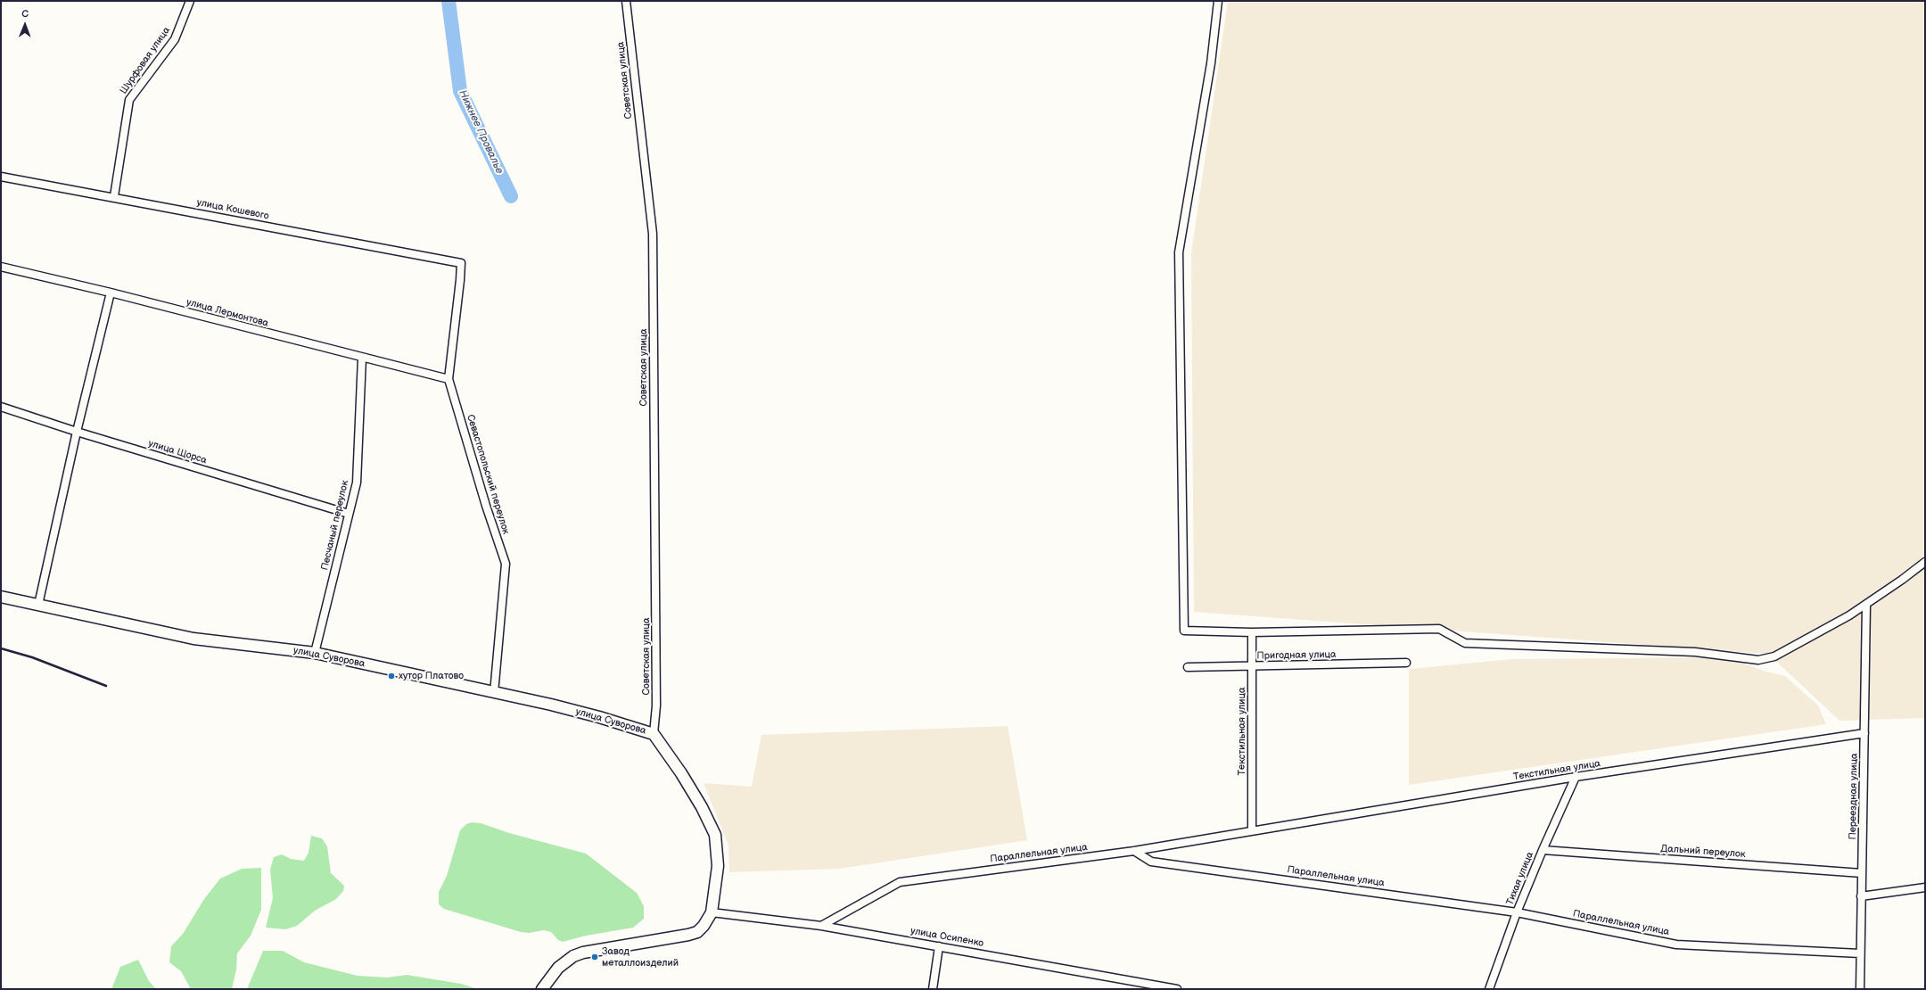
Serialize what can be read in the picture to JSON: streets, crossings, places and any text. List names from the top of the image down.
{
  "streets": {
    "street": [
      "Шурфовая улица",
      "Советская улица",
      "улица Кошевого",
      "улица Лермонтова",
      "улица Щорса",
      "Севастопольский переулок",
      "Песчаный переулок",
      "Пригодная улица",
      "улица Суворова",
      "Текстильная улица",
      "Переездная улица",
      "Дальний переулок",
      "Параллельная улица",
      "Тихая улица",
      "улица Осипенко"
    ]
  },
  "crossings": [
    ["Шурфовая улица", "улица Кошевого"],
    ["Советская улица", "улица Суворова"],
    ["улица Кошевого", "Севастопольский переулок"],
    ["улица Лермонтова", "Севастопольский переулок"],
    ["улица Лермонтова", "Песчаный переулок"],
    ["улица Щорса", "Песчаный переулок"],
    ["Севастопольский переулок", "улица Суворова"],
    ["Песчаный переулок", "улица Суворова"],
    ["Пригодная улица", "Текстильная улица"],
    ["Текстильная улица", "Переездная улица"],
    ["Текстильная улица", "Параллельная улица"],
    ["Текстильная улица", "Тихая улица"],
    ["Переездная улица", "Дальний переулок"],
    ["Переездная улица", "Параллельная улица"],
    ["Дальний переулок", "Тихая улица"],
    ["Параллельная улица", "Тихая улица"],
    ["Параллельная улица", "улица Осипенко"]
  ],
  "water": ["Нижнее Провалье"],
  "places": ["хутор Платово", "Завод металлоизделий"],
  "north": "top"
}
